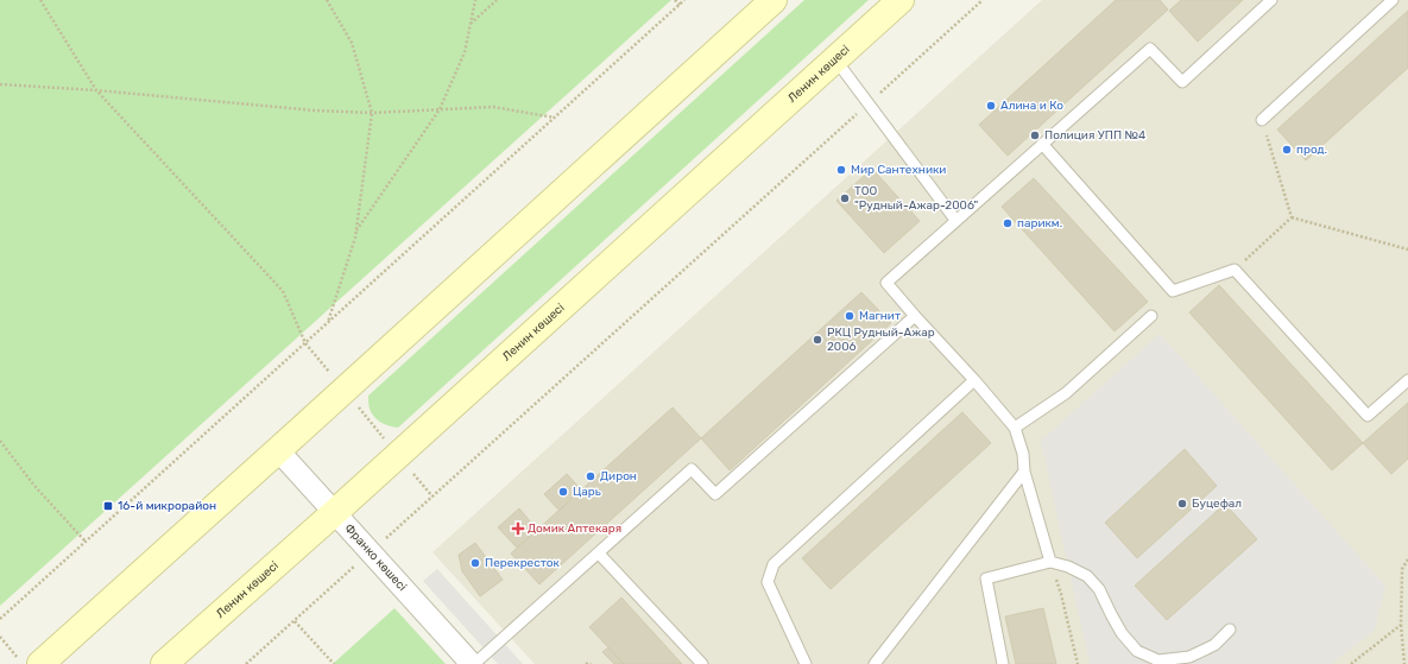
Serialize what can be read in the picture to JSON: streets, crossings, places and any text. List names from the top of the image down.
{
  "streets": {
    "main road": ["Ленин көшесі"],
    "street": ["Франко көшесі"]
  },
  "crossings": [
    ["Ленин көшесі", "Франко көшесі"]
  ],
  "places": {
    "other": [
      "Алина и Ко",
      "Полиция УПП №4",
      "прод.",
      "Мир Сантехники",
      "ТОО \"Рудный-Ажар-2006\"",
      "парикм.",
      "Магнит",
      "РКЦ Рудный-Ажар 2006",
      "Дирон",
      "Царь",
      "Буцефал",
      "Перекресток"
    ],
    "transit": ["16-й микрорайон"],
    "health": ["Домик Аптекаря"]
  }
}
